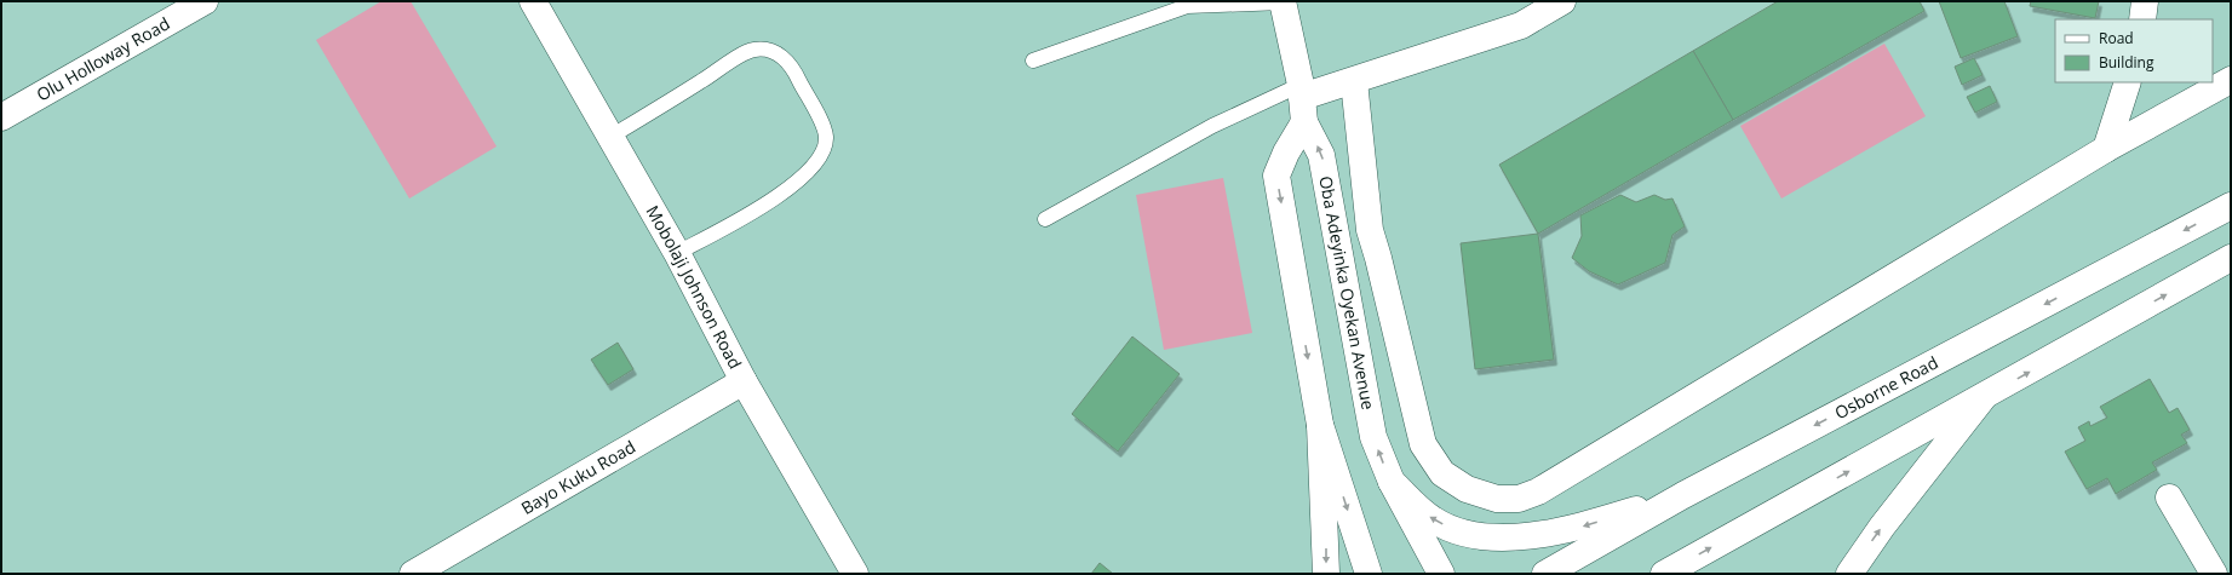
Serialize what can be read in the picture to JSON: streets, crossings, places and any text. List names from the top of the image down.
{
  "streets": {
    "main road": [
      "Olu Holloway Road",
      "Mobolaji Johnson Road",
      "Oba Adeyinka Oyekan Avenue",
      "Osborne Road",
      "Bayo Kuku Road"
    ]
  },
  "crossings": [
    ["Mobolaji Johnson Road", "Bayo Kuku Road"]
  ],
  "legend": ["Road", "Building"]
}
